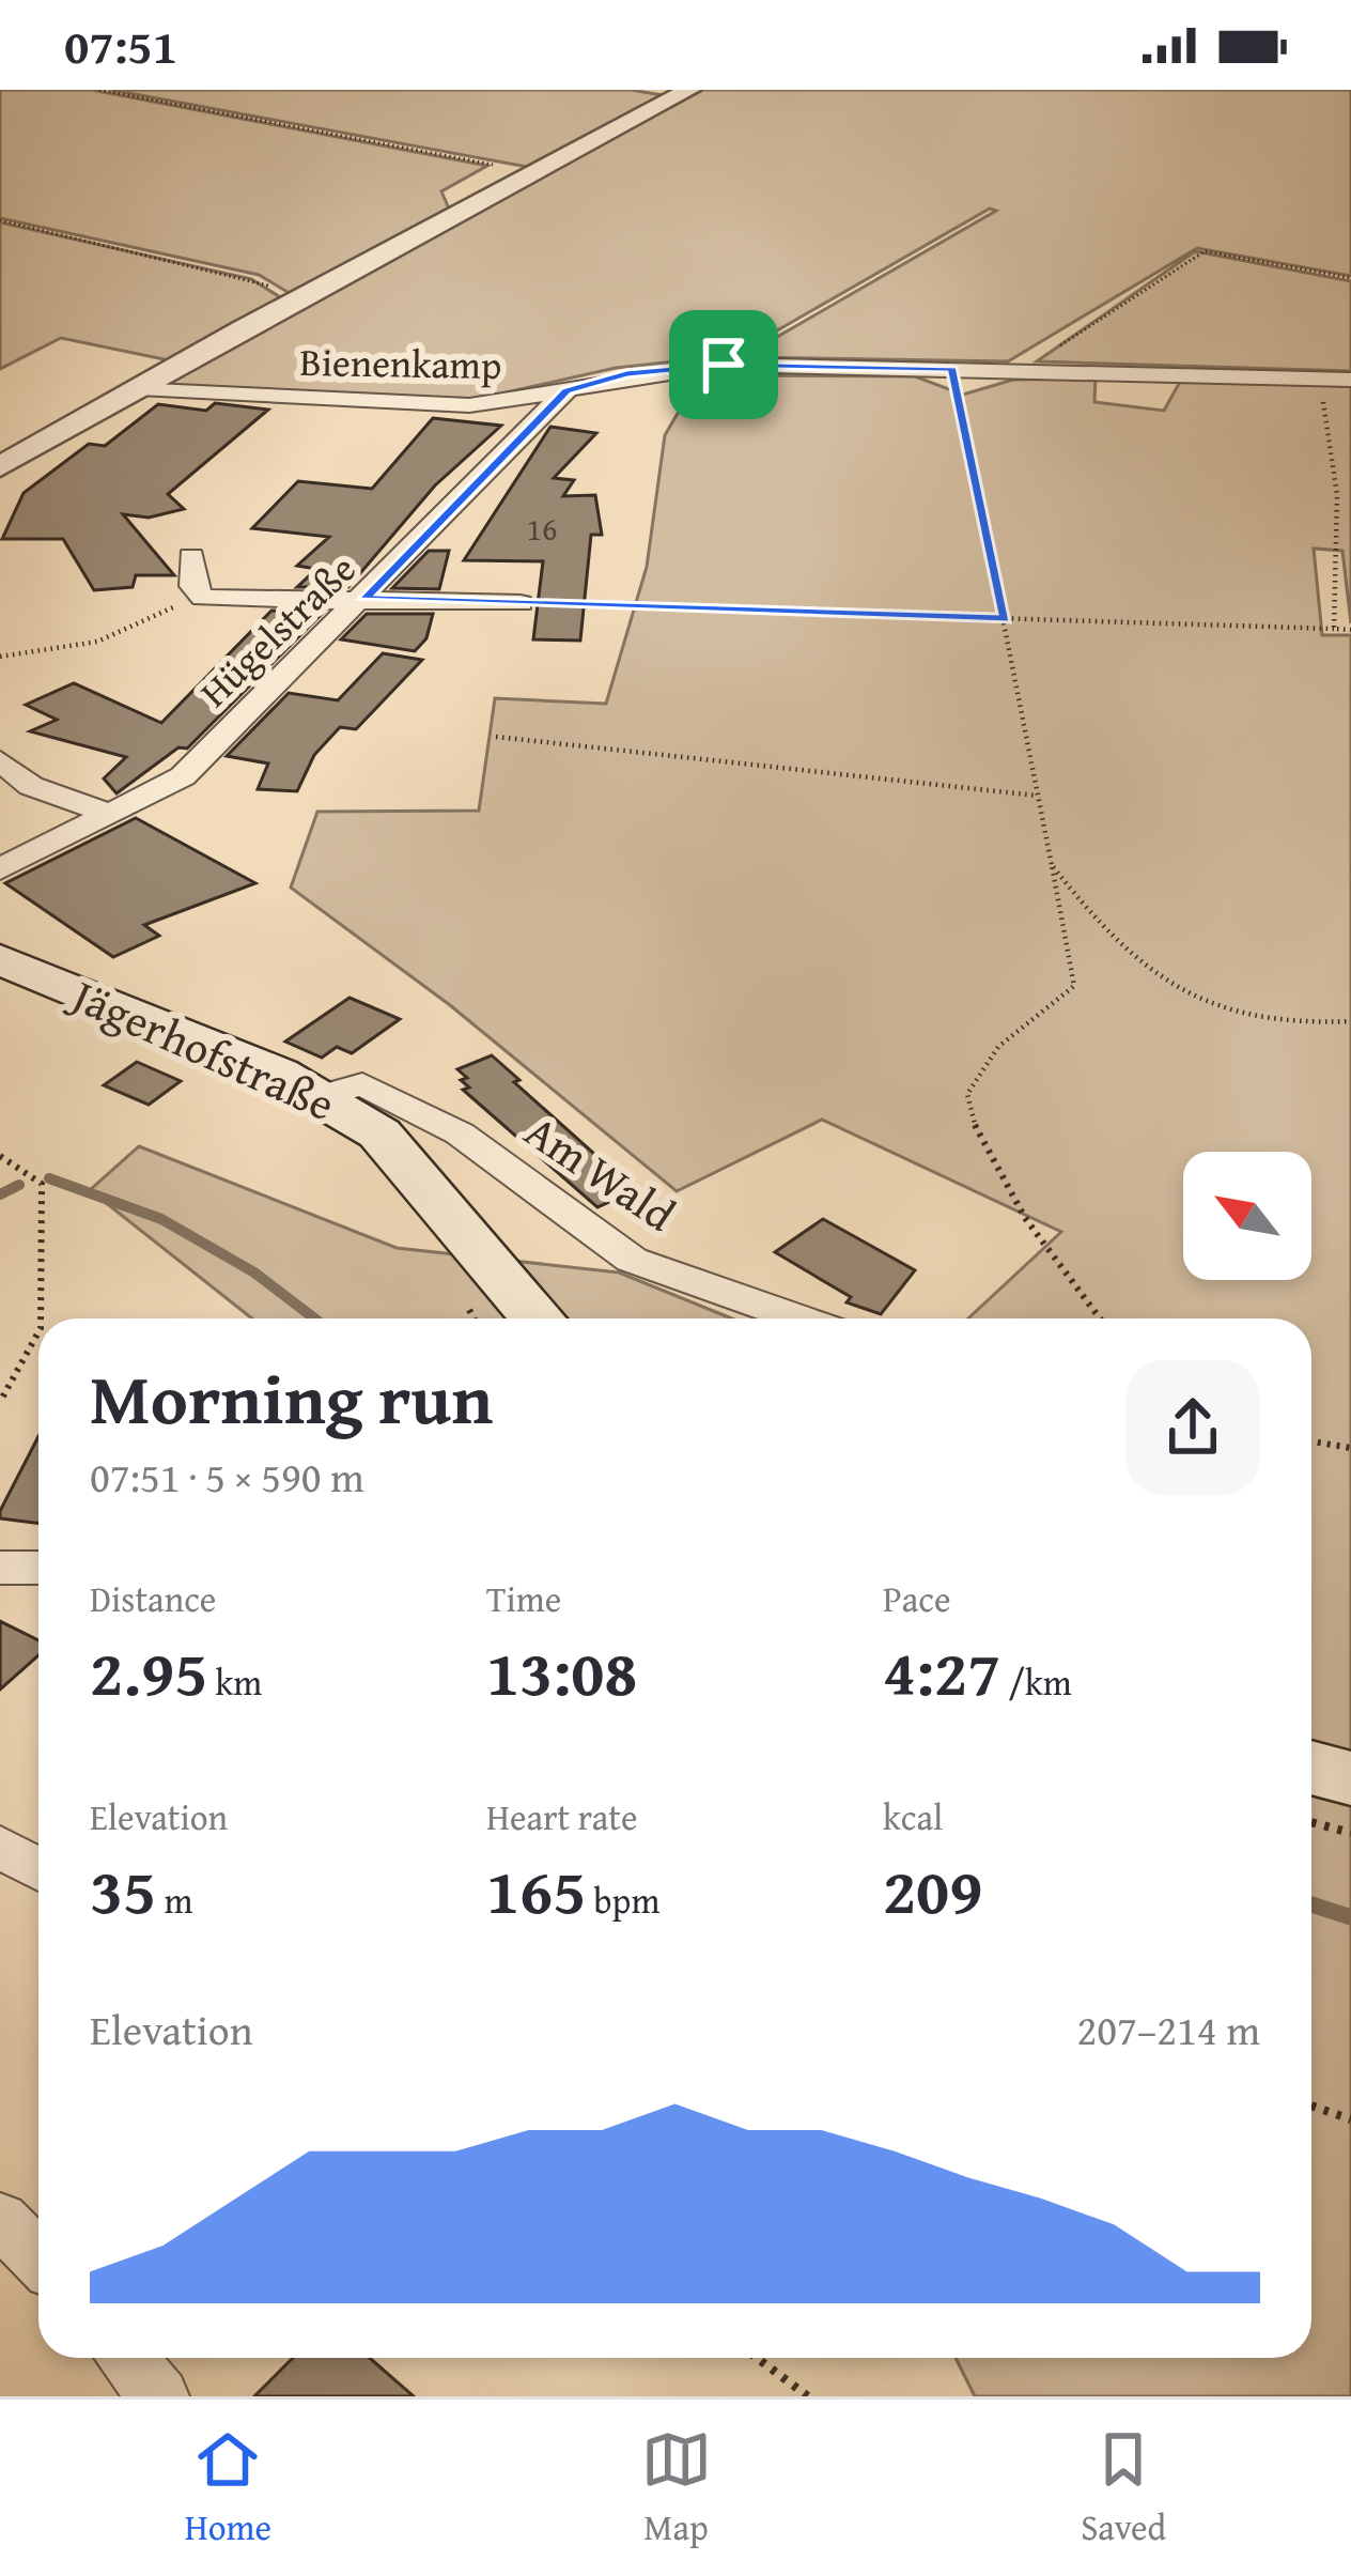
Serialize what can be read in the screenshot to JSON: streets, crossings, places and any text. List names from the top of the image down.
{
  "streets": {
    "main road": ["Jägerhofstraße"],
    "street": ["Bienenkamp", "Hügelstraße", "Am Wald"]
  },
  "crossings": [
    ["Bienenkamp", "Hügelstraße"],
    ["Jägerhofstraße", "Am Wald"]
  ],
  "house_numbers": ["16"],
  "north": "top left",
  "page": {
    "status": "07:51",
    "heading": ["Morning run", "07:51 · 5 × 590 m"],
    "stats": [
      ["Distance", "2.95 km"],
      ["Time", "13:08"],
      ["Pace", "4:27 /km"],
      ["Elevation", "35 m"],
      ["Heart rate", "165 bpm"],
      ["kcal", "209"]
    ],
    "chart": ["Elevation", "207–214 m"],
    "tabs": ["Home", "Map", "Saved"]
  }
}
